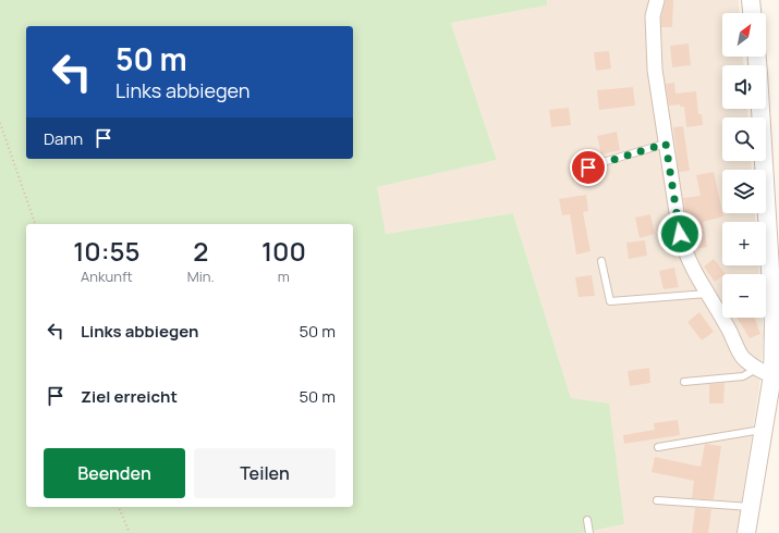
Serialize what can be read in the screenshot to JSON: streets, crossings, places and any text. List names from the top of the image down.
{
  "north": "top right",
  "page": {
    "map_buttons": ["+", "−"],
    "turn": ["50 m", "Links abbiegen"],
    "then": "Dann",
    "eta": [
      "10:55",
      "Ankunft",
      "2",
      "Min.",
      "100",
      "m"
    ],
    "list": [
      {
        "name": "Links abbiegen",
        "value": "50 m"
      },
      {
        "name": "Ziel erreicht",
        "value": "50 m"
      }
    ],
    "buttons": ["Beenden", "Teilen"]
  }
}
